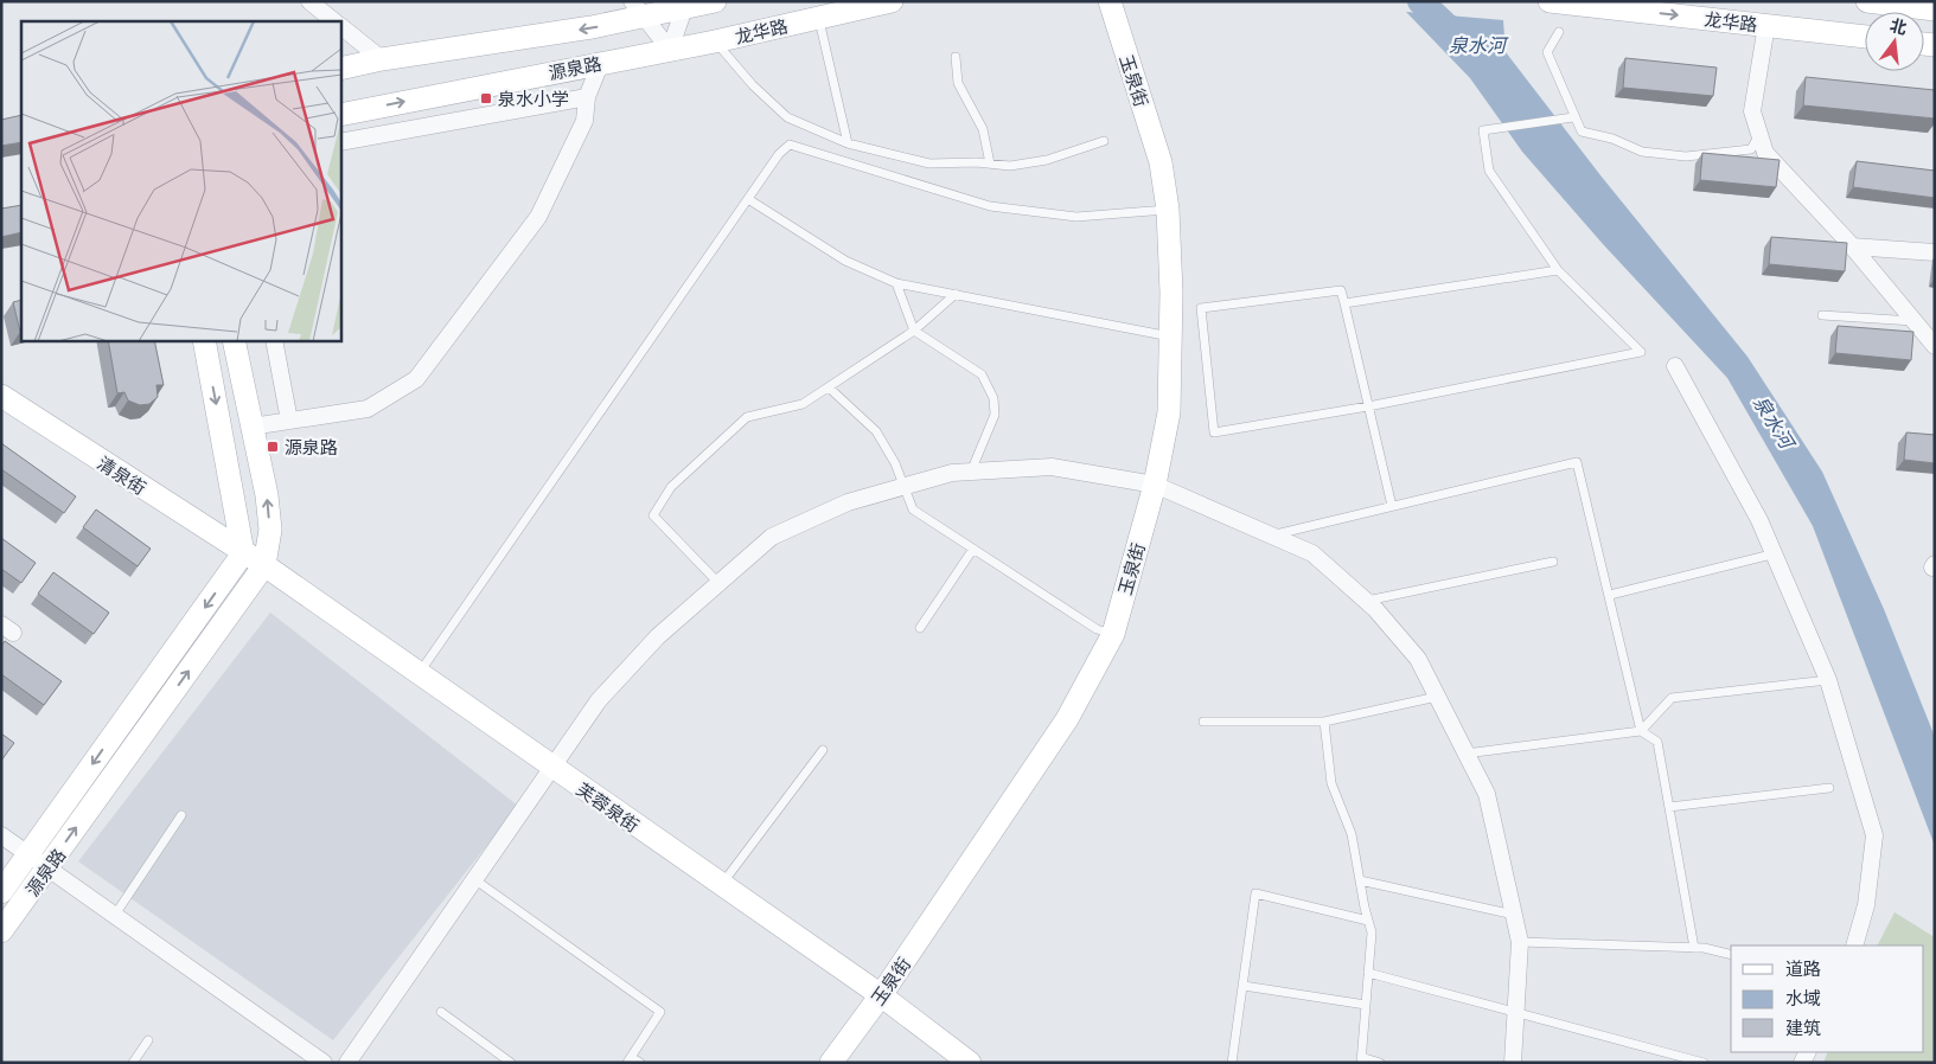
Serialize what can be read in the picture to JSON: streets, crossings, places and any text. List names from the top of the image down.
{
  "streets": {
    "street": [
      "龙华路",
      "源泉路",
      "玉泉街",
      "清泉街",
      "芙蓉泉街"
    ]
  },
  "crossings": [
    ["龙华路", "源泉路"],
    ["源泉路", "清泉街"],
    ["源泉路", "芙蓉泉街"],
    ["玉泉街", "芙蓉泉街"],
    ["清泉街", "芙蓉泉街"]
  ],
  "one_way": ["龙华路"],
  "water": ["泉水河"],
  "places": {
    "transit": ["泉水小学", "源泉路"]
  },
  "legend": ["道路", "水域", "建筑"],
  "north": "top"
}
